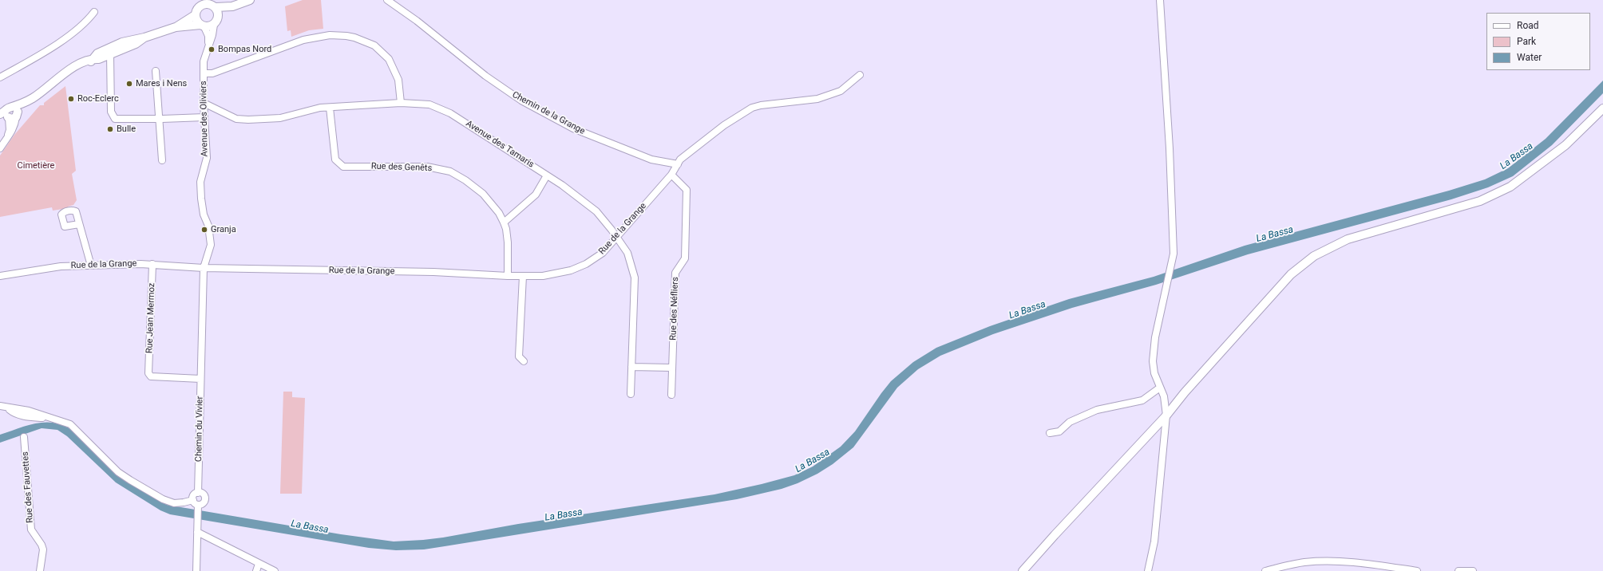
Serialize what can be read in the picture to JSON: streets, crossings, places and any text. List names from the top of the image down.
{
  "streets": {
    "street": [
      "Chemin de la Grange",
      "Avenue des Oliviers",
      "Avenue des Tamaris",
      "Rue des Genêts",
      "Rue de la Grange",
      "Rue des Néfliers",
      "Rue Jean Mermoz",
      "Chemin du Vivier",
      "Rue des Fauvettes"
    ]
  },
  "crossings": [
    ["Chemin de la Grange", "Rue de la Grange"],
    ["Avenue des Oliviers", "Avenue des Tamaris"],
    ["Avenue des Oliviers", "Rue de la Grange"],
    ["Avenue des Oliviers", "Chemin du Vivier"],
    ["Avenue des Tamaris", "Rue des Genêts"],
    ["Avenue des Tamaris", "Rue de la Grange"],
    ["Rue des Genêts", "Rue de la Grange"],
    ["Rue de la Grange", "Rue des Néfliers"],
    ["Rue de la Grange", "Rue Jean Mermoz"],
    ["Rue Jean Mermoz", "Chemin du Vivier"]
  ],
  "water": ["La Bassa"],
  "parks": ["Cimetière"],
  "places": [
    "Bompas Nord",
    "Mares i Nens",
    "Roc-Eclerc",
    "Bulle",
    "Granja"
  ],
  "legend": ["Road", "Park", "Water"]
}
